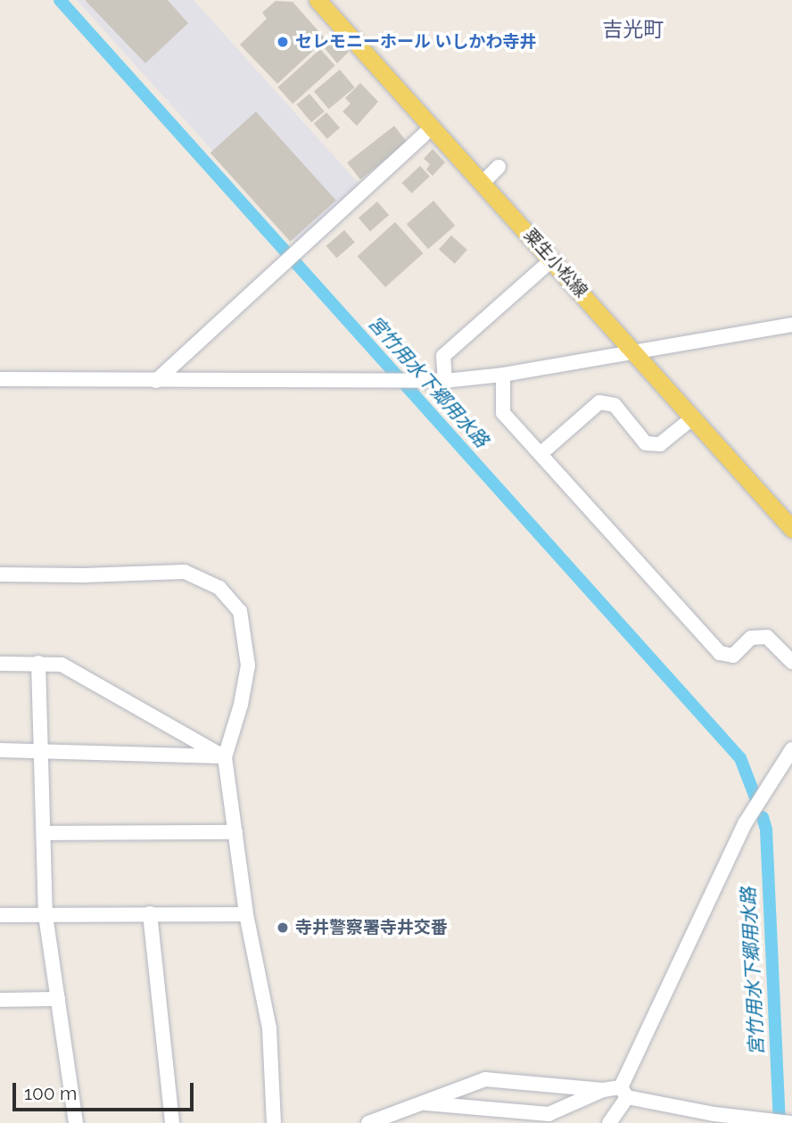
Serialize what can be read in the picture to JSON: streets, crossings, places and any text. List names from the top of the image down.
{
  "streets": {
    "main road": ["粟生小松線"]
  },
  "districts": ["吉光町"],
  "water": ["宮竹用水下郷用水路"],
  "places": ["セレモニーホール いしかわ寺井", "寺井警察署寺井交番"],
  "scale_bar": "100 m"
}
